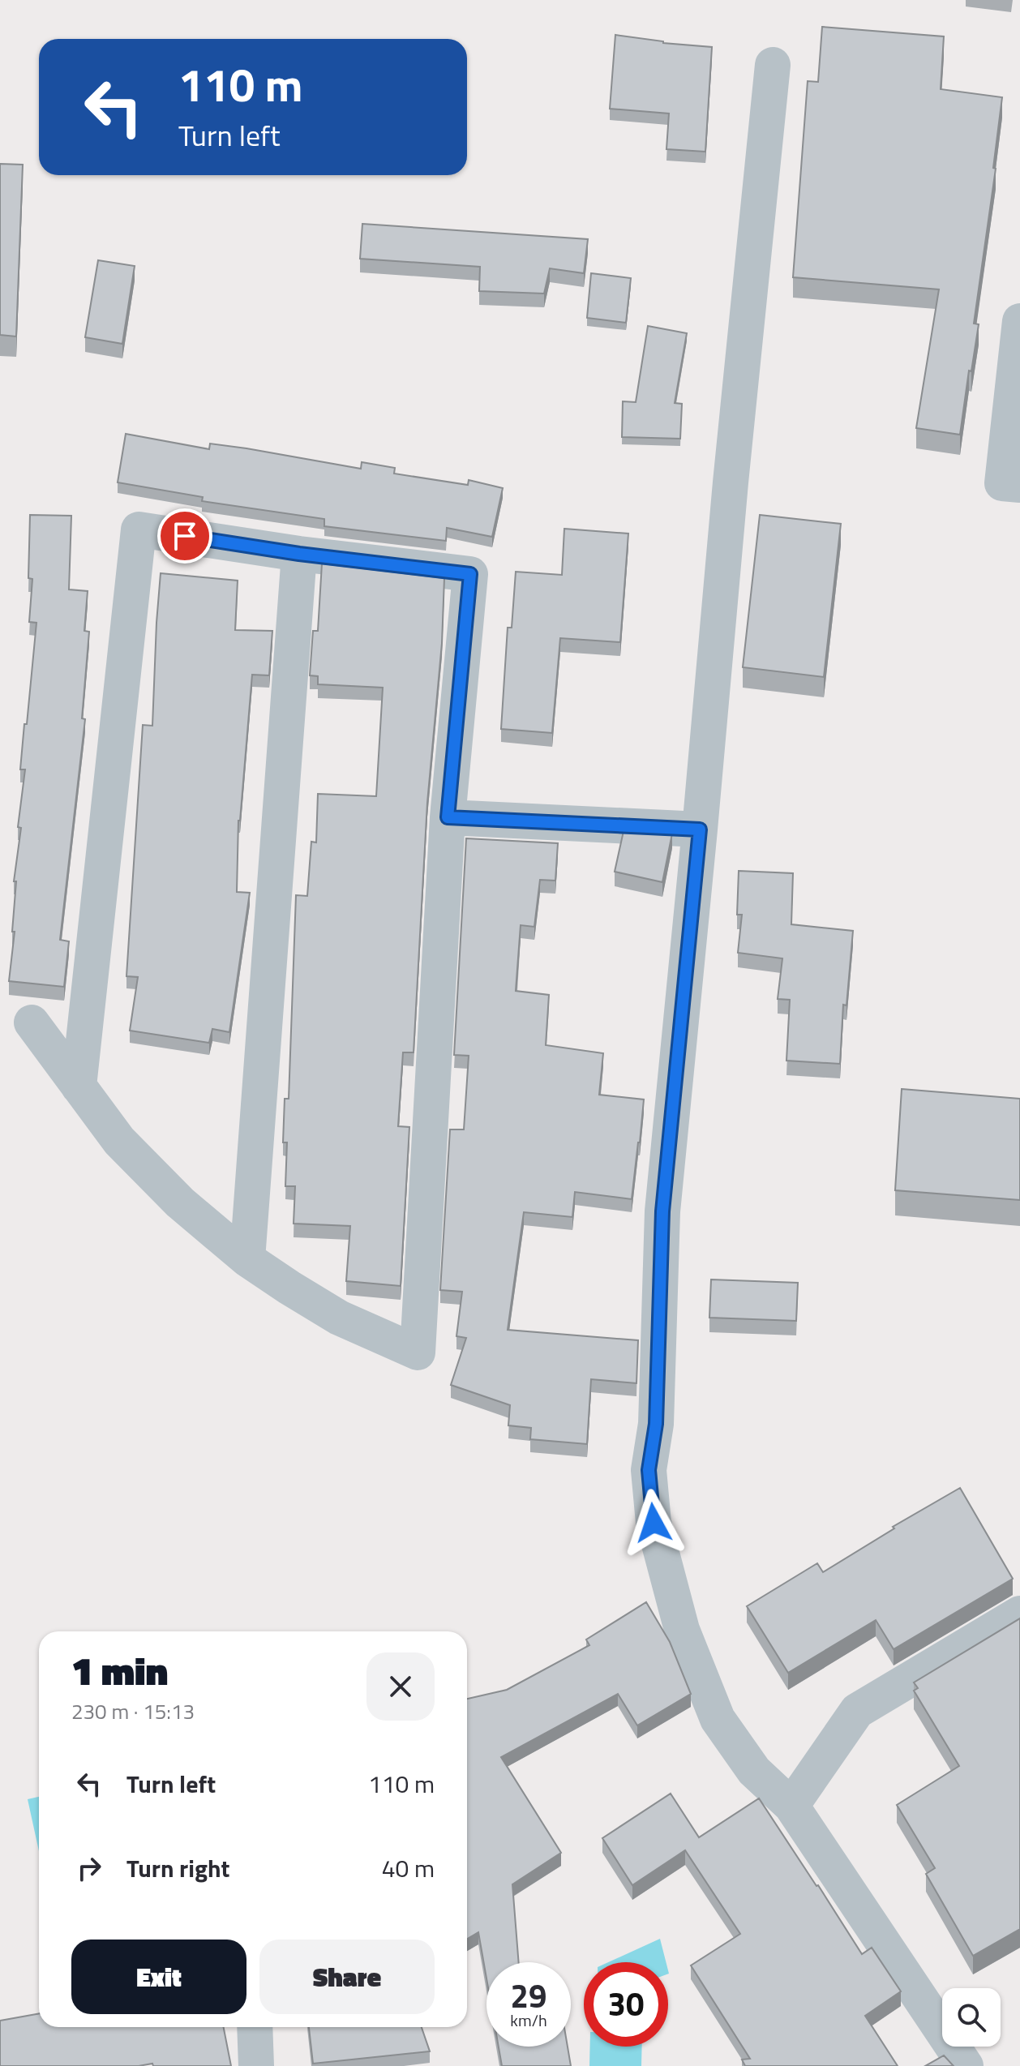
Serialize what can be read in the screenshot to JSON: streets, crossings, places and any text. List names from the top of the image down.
{
  "page": {
    "turn": ["110 m", "Turn left"],
    "heading": ["1 min", "230 m · 15:13"],
    "list": [
      {
        "name": "Turn left",
        "value": "110 m"
      },
      {
        "name": "Turn right",
        "value": "40 m"
      }
    ],
    "buttons": ["Exit", "Share"],
    "speed": "29 km/h",
    "limit": "30"
  }
}
